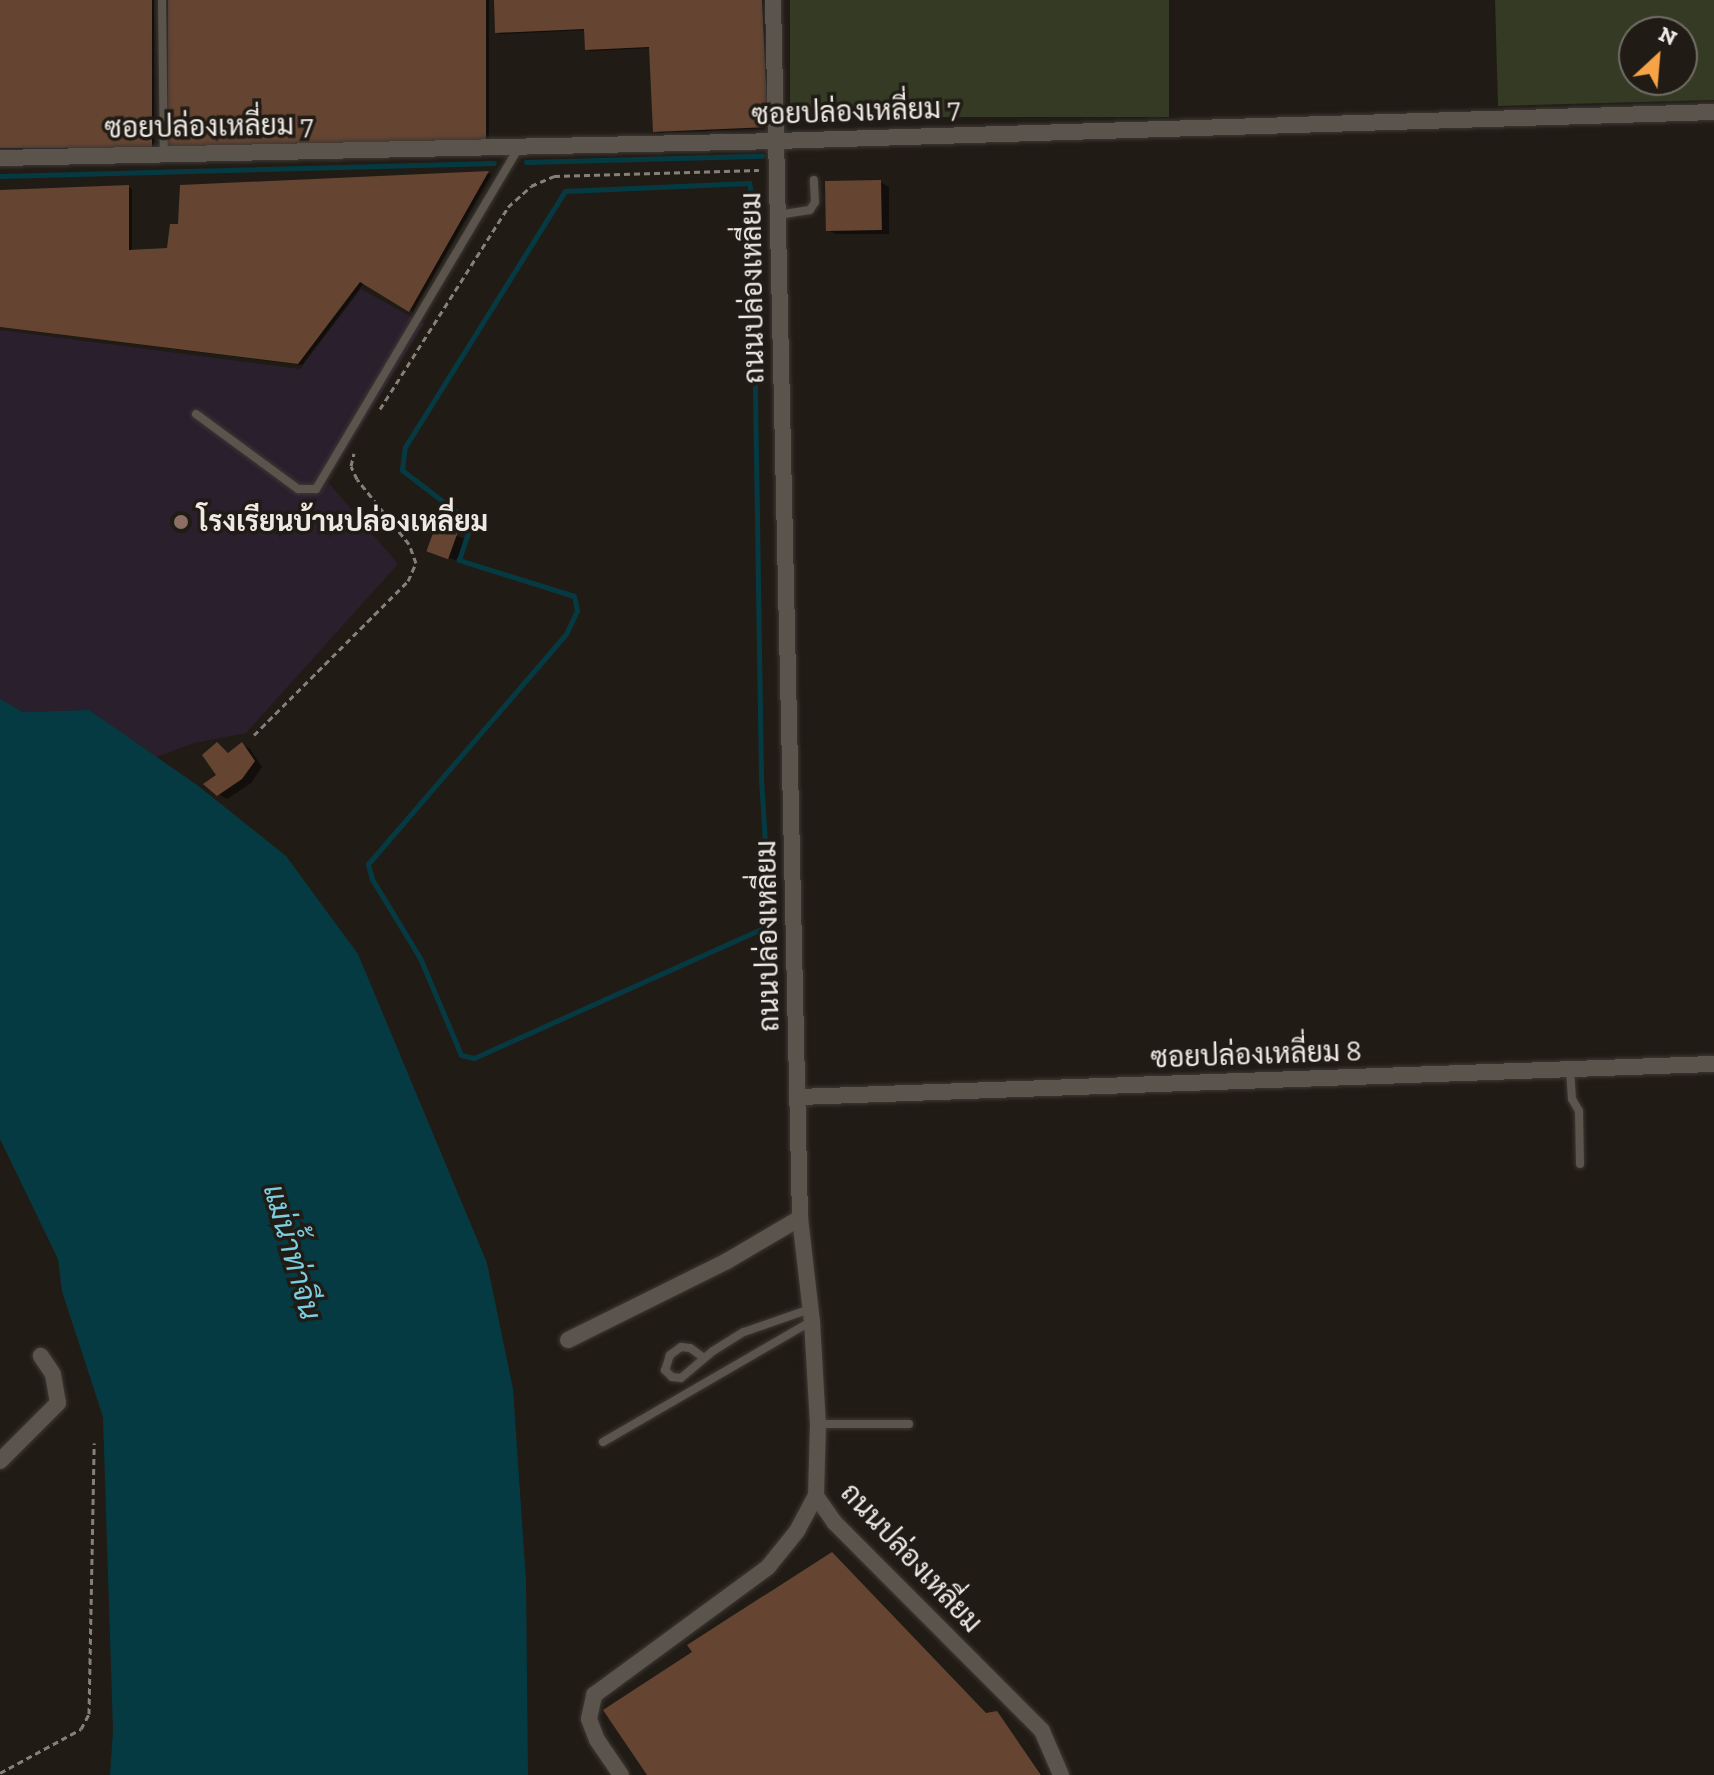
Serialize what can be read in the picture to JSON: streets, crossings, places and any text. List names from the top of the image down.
{
  "streets": {
    "street": ["ซอยปล่องเหลี่ยม 7", "ถนนปล่องเหลี่ยม", "ซอยปล่องเหลี่ยม 8"]
  },
  "crossings": [
    ["ซอยปล่องเหลี่ยม 7", "ถนนปล่องเหลี่ยม"],
    ["ถนนปล่องเหลี่ยม", "ซอยปล่องเหลี่ยม 8"]
  ],
  "water": ["แม่น้ำท่าจีน"],
  "places": ["โรงเรียนบ้านปล่องเหลี่ยม"],
  "north": "top right"
}
